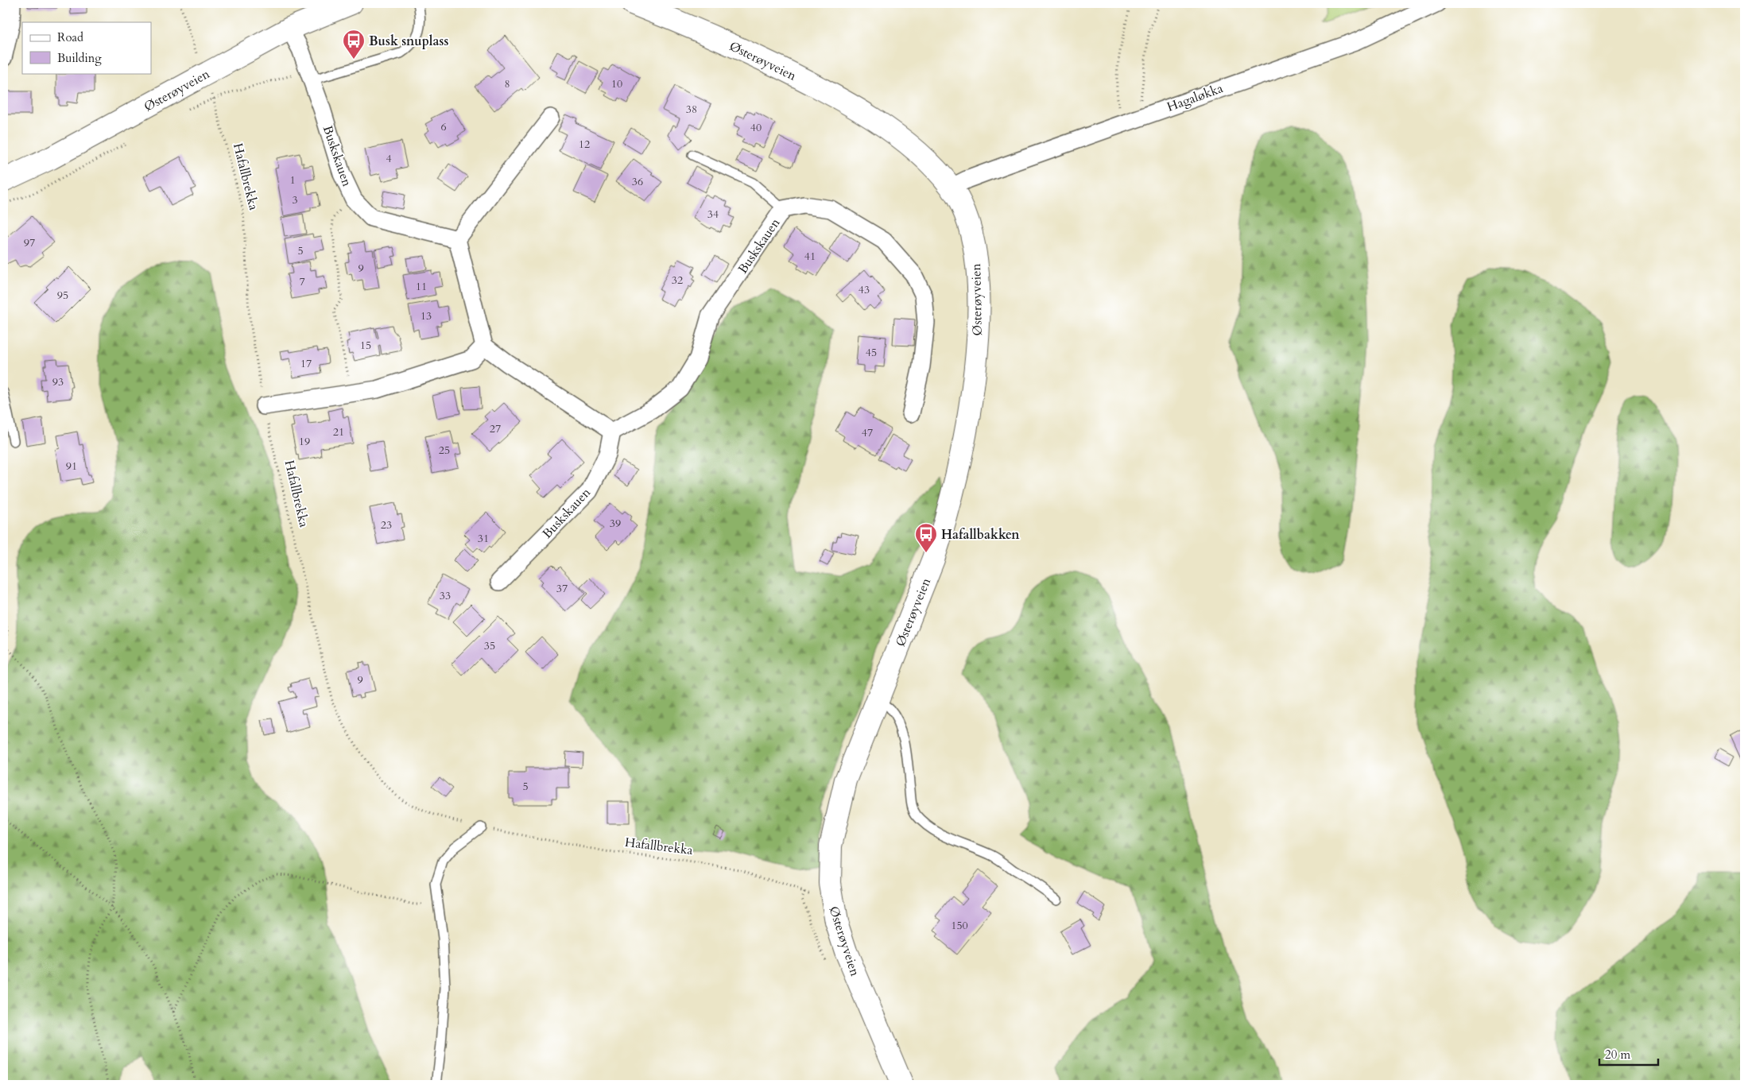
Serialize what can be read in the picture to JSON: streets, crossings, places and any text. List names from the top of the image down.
{
  "streets": {
    "main road": ["Østerøyveien"],
    "street": ["Hagaløkka", "Buskskauen"],
    "path": ["Hafallbrekka"]
  },
  "crossings": [
    ["Østerøyveien", "Hagaløkka"],
    ["Østerøyveien", "Buskskauen"],
    ["Østerøyveien", "Hafallbrekka"]
  ],
  "places": {
    "bus stop": ["Busk snuplass", "Hafallbakken"]
  },
  "house_numbers": [
    "8",
    "10",
    "38",
    "6",
    "40",
    "12",
    "4",
    "1",
    "36",
    "3",
    "34",
    "97",
    "5",
    "41",
    "9",
    "32",
    "7",
    "11",
    "43",
    "95",
    "13",
    "15",
    "45",
    "17",
    "93",
    "27",
    "21",
    "47",
    "19",
    "25",
    "91",
    "39",
    "23",
    "31",
    "37",
    "33",
    "35",
    "9",
    "5",
    "150"
  ],
  "legend": ["Road", "Building"],
  "scale_bar": "20 m"
}
